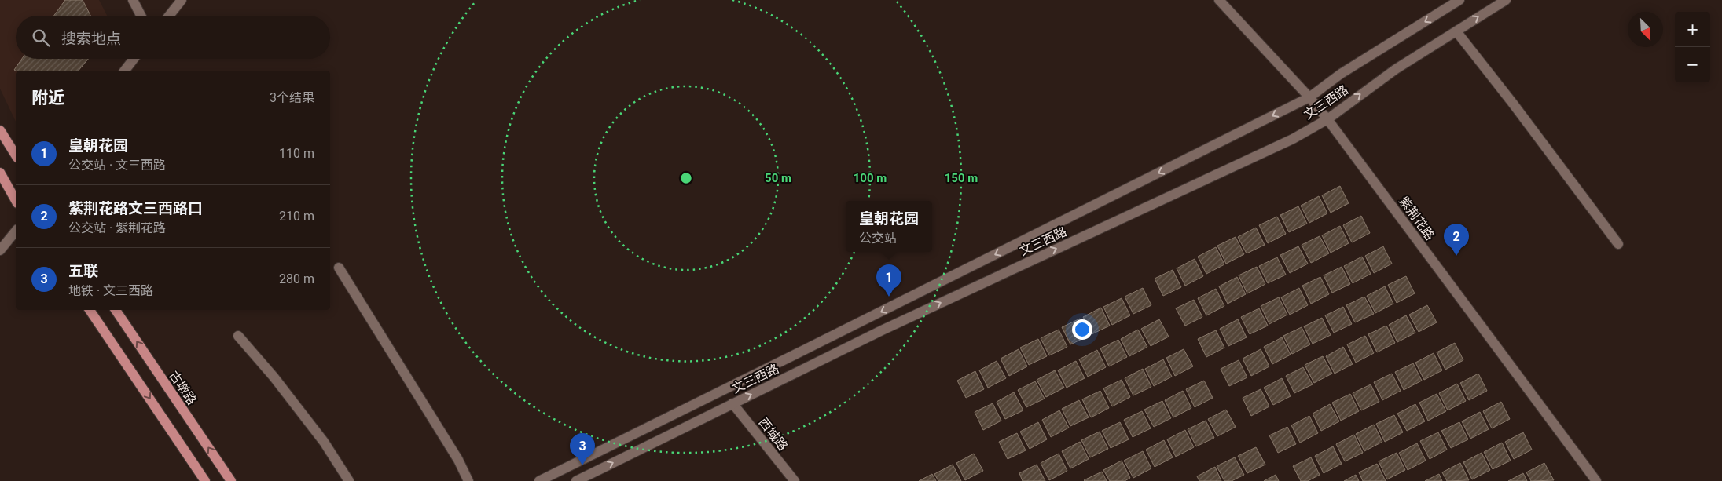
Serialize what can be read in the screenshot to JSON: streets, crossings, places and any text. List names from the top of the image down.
{
  "streets": {
    "main road": [
      "文三西路",
      "紫荆花路",
      "古墩路",
      "西城路"
    ]
  },
  "crossings": [
    ["文三西路", "紫荆花路"],
    ["文三西路", "西城路"]
  ],
  "north": "bottom right",
  "page": {
    "map_buttons": ["+", "−"],
    "search": "搜索地点",
    "heading": ["附近", "3个结果"],
    "list": [
      {
        "mark": "1",
        "name": "皇朝花园",
        "note": "公交站 · 文三西路",
        "value": "110 m"
      },
      {
        "mark": "2",
        "name": "紫荆花路文三西路口",
        "note": "公交站 · 紫荆花路",
        "value": "210 m"
      },
      {
        "mark": "3",
        "name": "五联",
        "note": "地铁 · 文三西路",
        "value": "280 m"
      }
    ],
    "popup": ["皇朝花园", "公交站"],
    "pins": ["2", "1", "3"]
  },
  "rings": ["50 m", "100 m", "150 m"]
}
